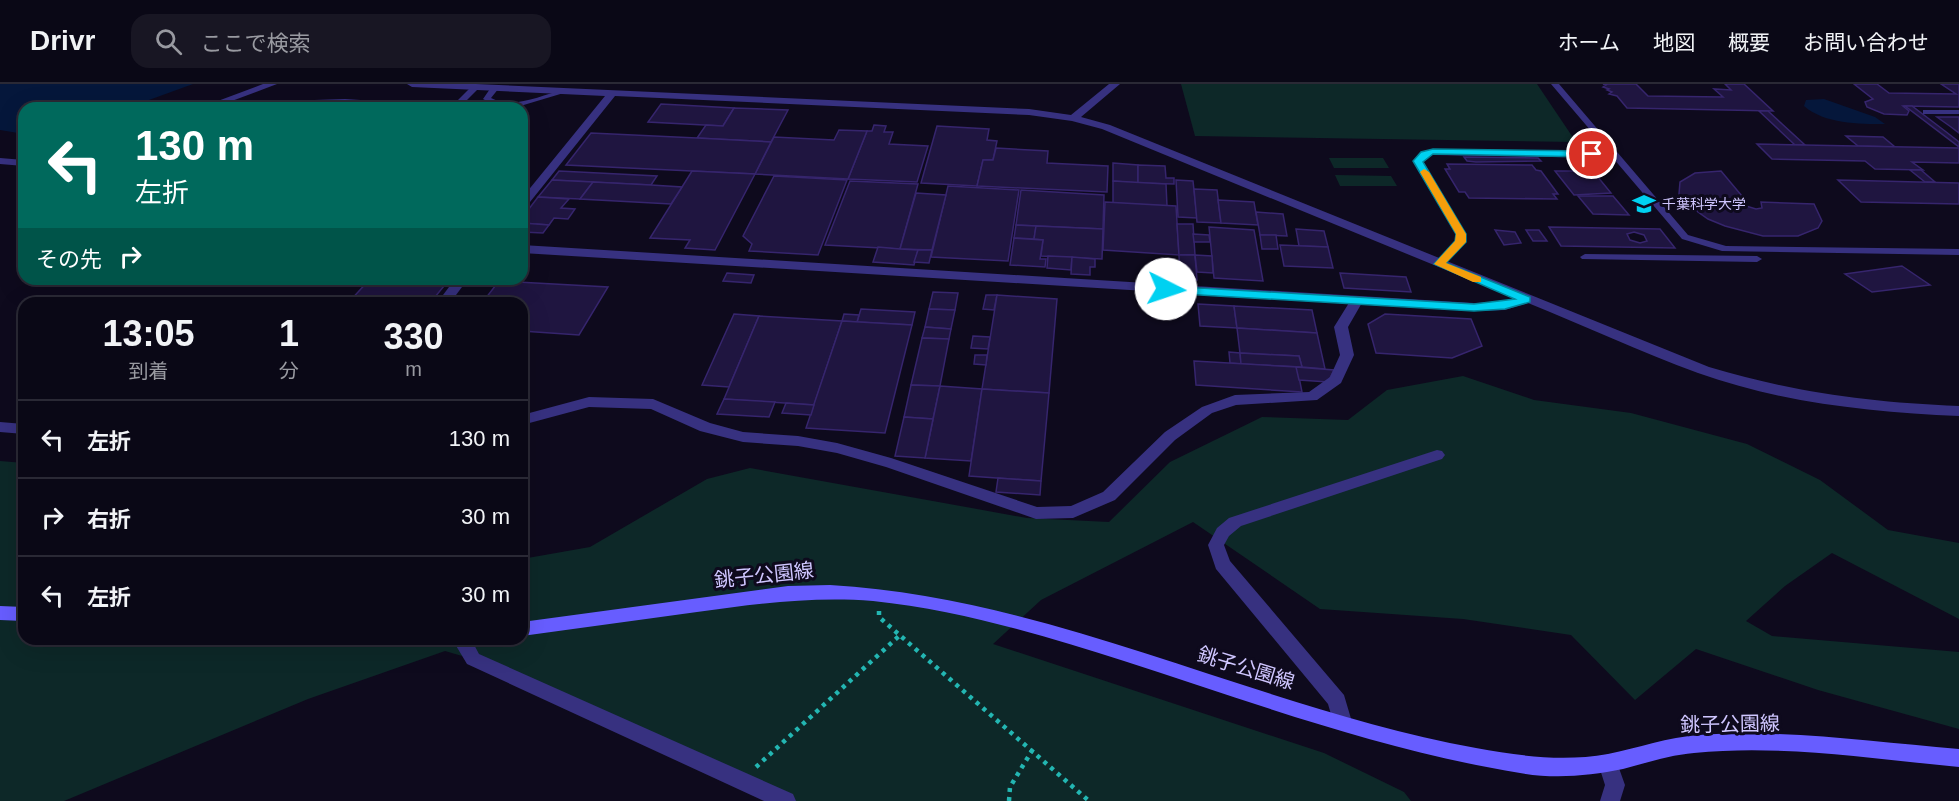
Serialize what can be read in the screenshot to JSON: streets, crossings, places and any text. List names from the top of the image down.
{
  "streets": {
    "main road": ["銚子公園線"]
  },
  "places": {
    "school or university": ["千葉科学大学"]
  },
  "page": {
    "header": "Drivr",
    "search": "ここで検索",
    "nav": [
      "ホーム",
      "地図",
      "概要",
      "お問い合わせ"
    ],
    "turn": ["130 m", "左折"],
    "then": "その先",
    "eta": [
      "13:05",
      "到着",
      "1",
      "分",
      "330",
      "m"
    ],
    "list": [
      {
        "name": "左折",
        "value": "130 m"
      },
      {
        "name": "右折",
        "value": "30 m"
      },
      {
        "name": "左折",
        "value": "30 m"
      }
    ]
  }
}
